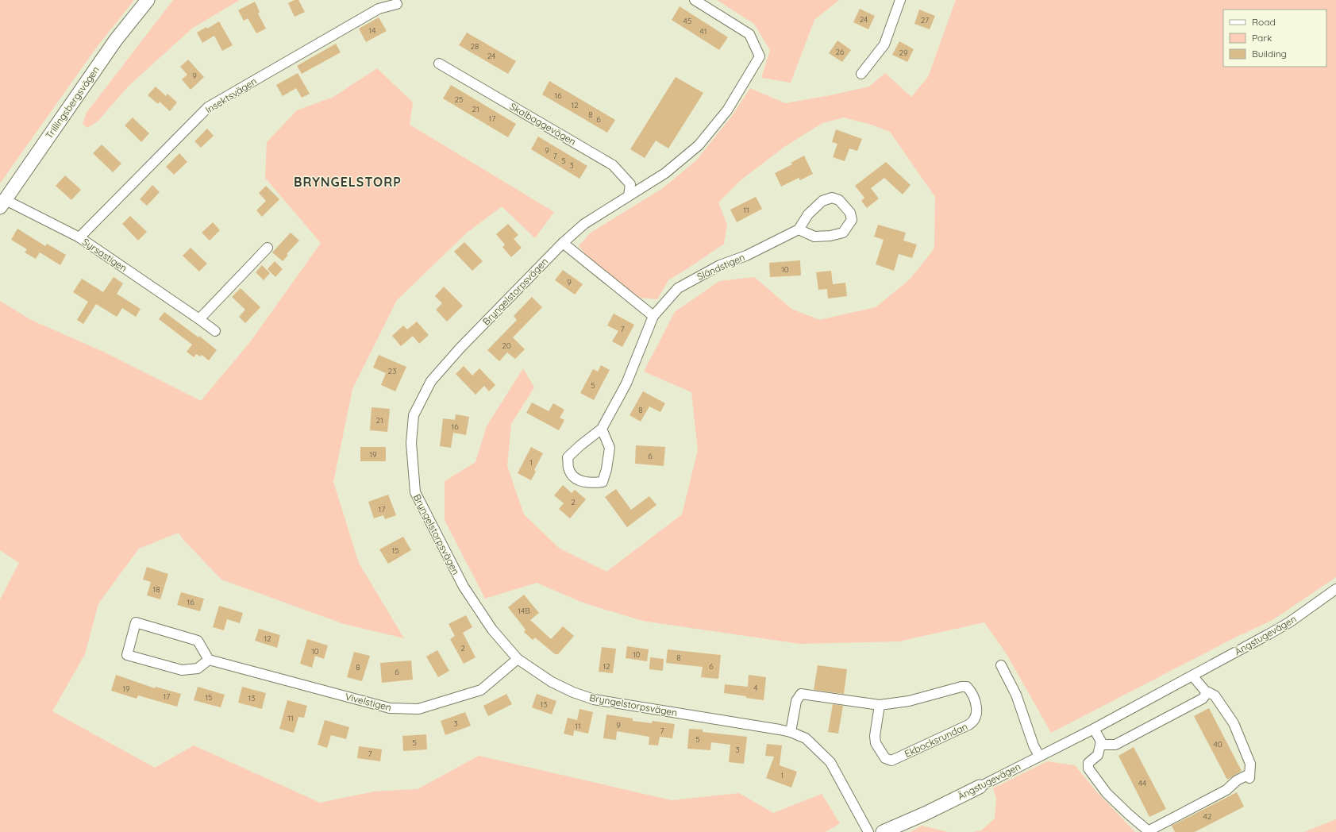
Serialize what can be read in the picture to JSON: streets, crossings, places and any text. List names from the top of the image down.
{
  "streets": {
    "street": [
      "Insektsvägen",
      "Trillingsbergsvägen",
      "Skalbaggevägen",
      "Syrsastigen",
      "Sländstigen",
      "Bryngelstorpsvägen",
      "Ängstugevägen",
      "Vivelstigen",
      "Ekbocksrundan"
    ]
  },
  "crossings": [
    ["Insektsvägen", "Syrsastigen"],
    ["Trillingsbergsvägen", "Syrsastigen"],
    ["Skalbaggevägen", "Bryngelstorpsvägen"],
    ["Bryngelstorpsvägen", "Vivelstigen"],
    ["Bryngelstorpsvägen", "Ekbocksrundan"]
  ],
  "districts": ["BRYNGELSTORP"],
  "house_numbers": [
    "24",
    "27",
    "45",
    "14",
    "41",
    "28",
    "26",
    "29",
    "24",
    "9",
    "16",
    "25",
    "12",
    "21",
    "8",
    "17",
    "6",
    "9",
    "7",
    "5",
    "3",
    "11",
    "10",
    "9",
    "7",
    "20",
    "23",
    "5",
    "8",
    "21",
    "16",
    "19",
    "6",
    "1",
    "2",
    "17",
    "15",
    "18",
    "16",
    "14B",
    "12",
    "2",
    "10",
    "10",
    "8",
    "12",
    "6",
    "8",
    "6",
    "4",
    "19",
    "17",
    "15",
    "13",
    "13",
    "11",
    "3",
    "9",
    "11",
    "7",
    "5",
    "5",
    "40",
    "3",
    "7",
    "1",
    "44",
    "42"
  ],
  "legend": ["Road", "Park", "Building"]
}
